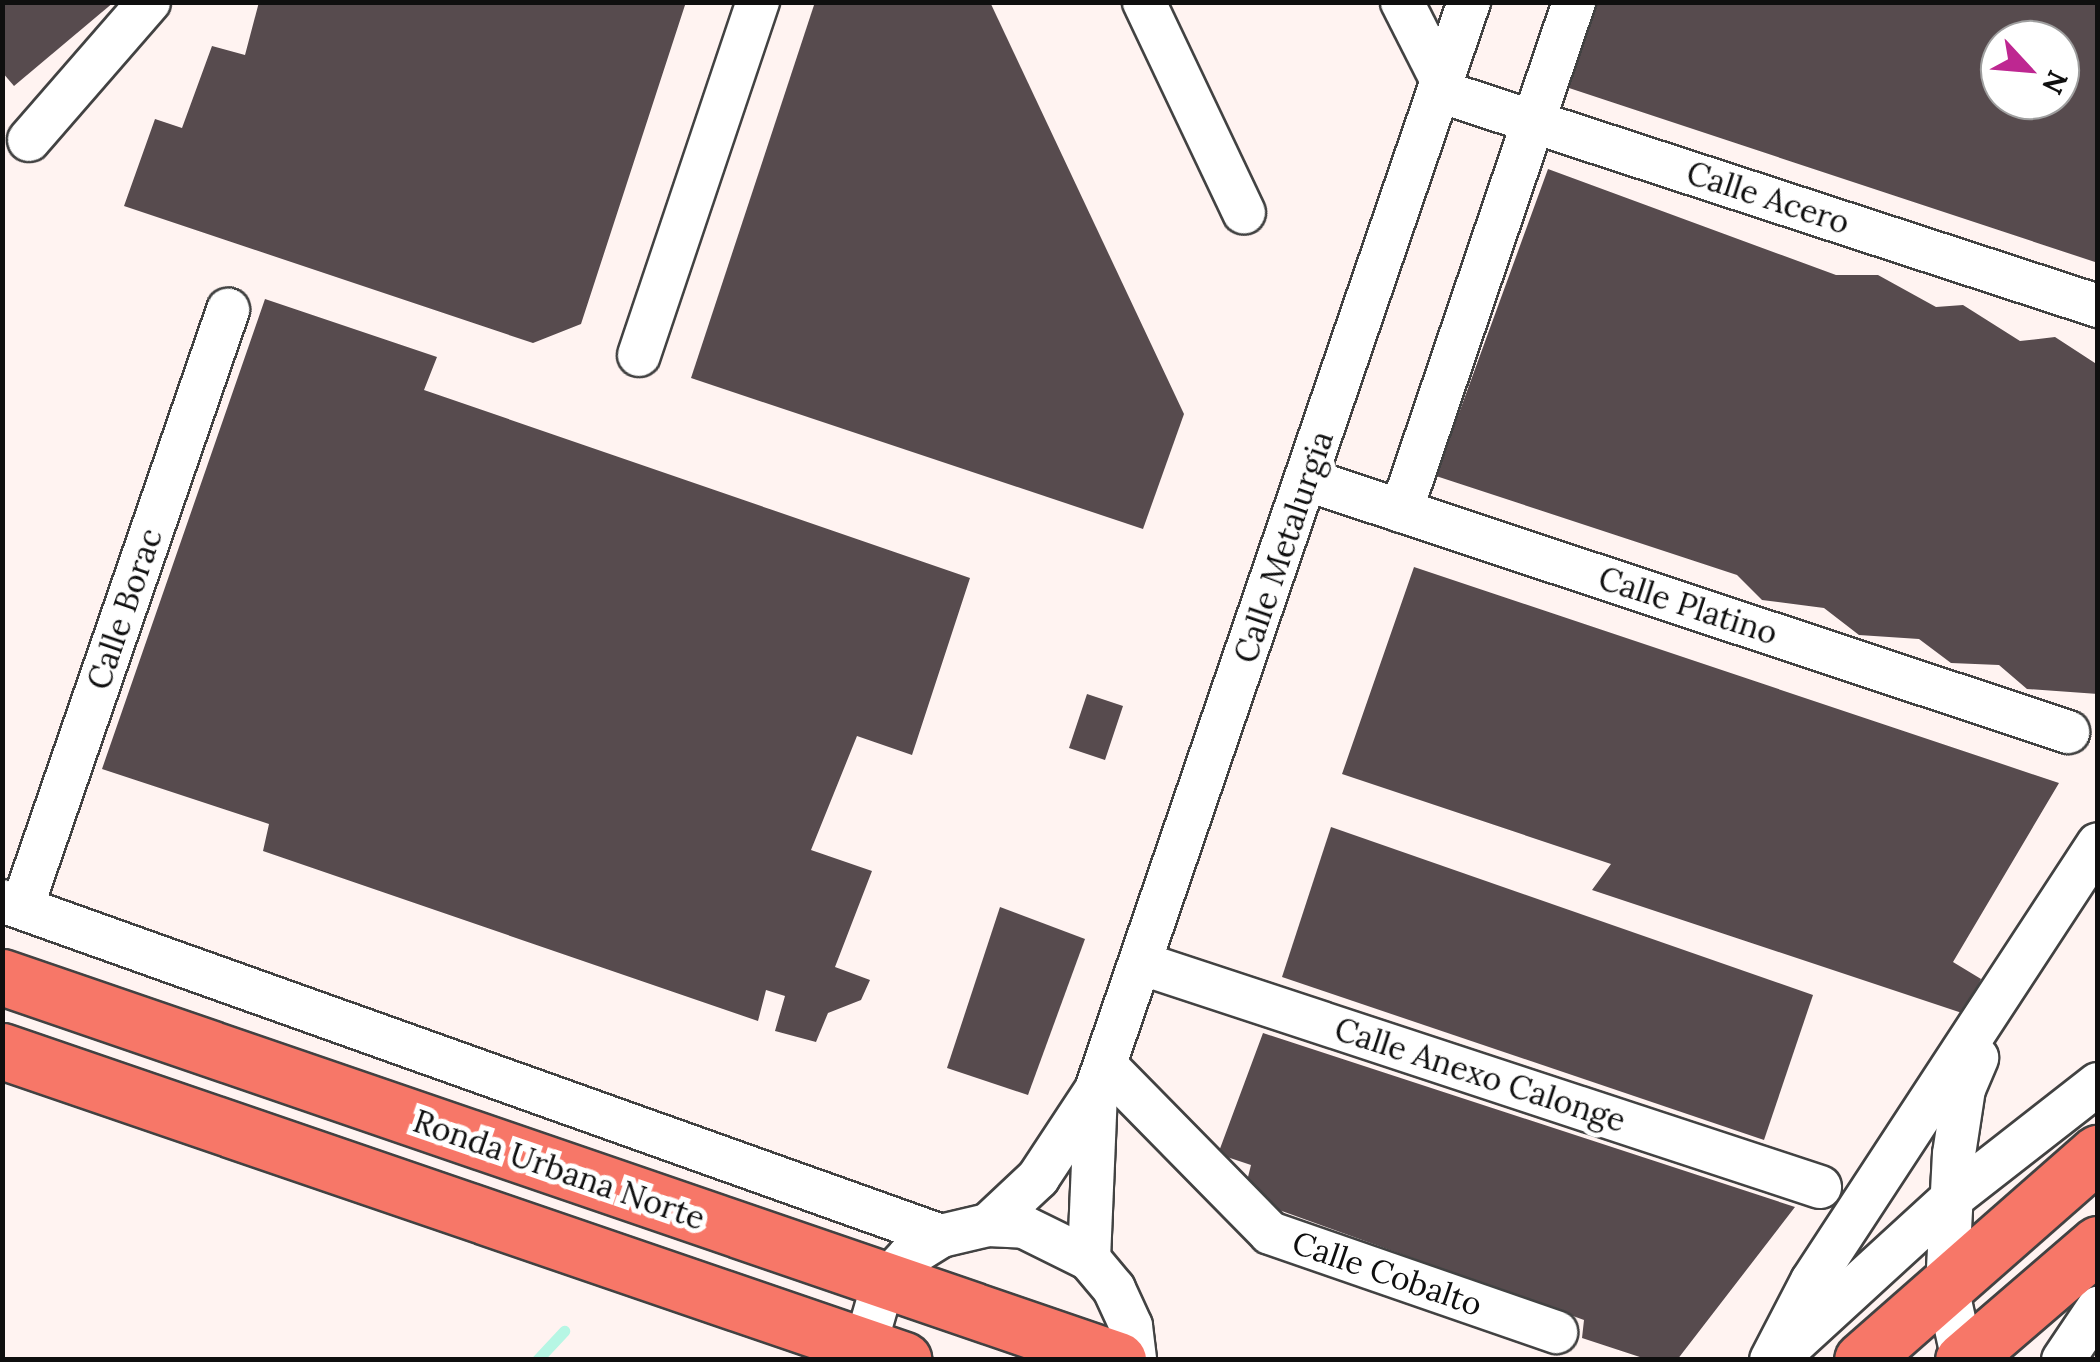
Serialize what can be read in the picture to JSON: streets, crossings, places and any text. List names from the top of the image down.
{
  "streets": {
    "main road": ["Ronda Urbana Norte"],
    "street": [
      "Calle Acero",
      "Calle Metalurgia",
      "Calle Platino",
      "Calle Borac",
      "Calle Anexo Calonge",
      "Calle Cobalto"
    ]
  },
  "crossings": [
    ["Calle Acero", "Calle Metalurgia"],
    ["Calle Metalurgia", "Calle Platino"],
    ["Calle Metalurgia", "Calle Anexo Calonge"],
    ["Calle Metalurgia", "Calle Cobalto"]
  ],
  "north": "bottom right"
}
